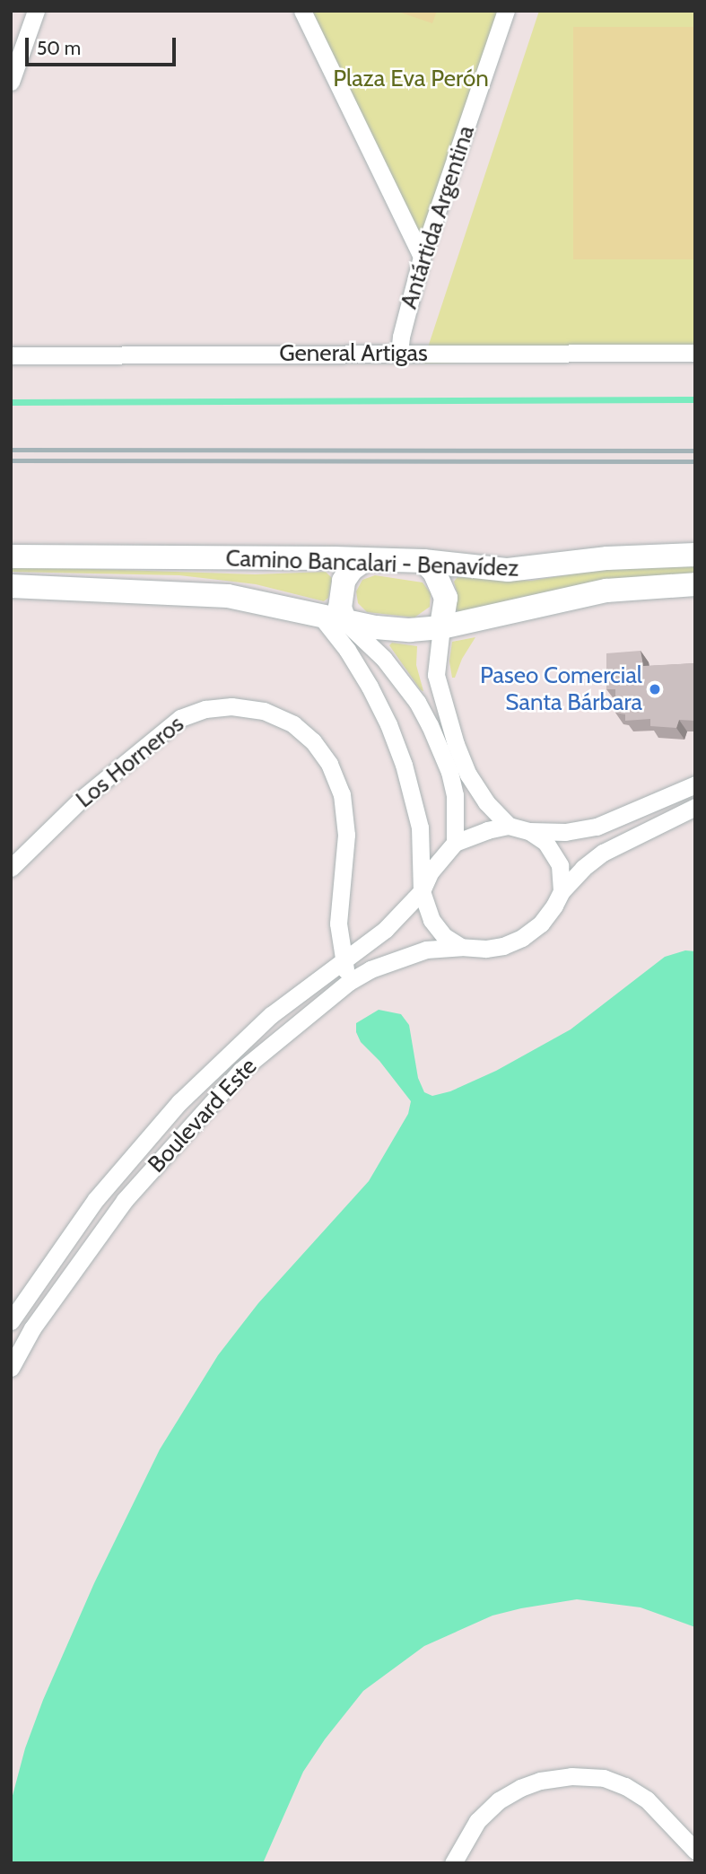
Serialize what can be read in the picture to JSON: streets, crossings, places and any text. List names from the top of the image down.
{
  "streets": {
    "main road": ["Camino Bancalari - Benavídez"],
    "street": [
      "Antártida Argentina",
      "General Artigas",
      "Los Horneros",
      "Boulevard Este"
    ]
  },
  "crossings": [
    ["Antártida Argentina", "General Artigas"],
    ["Los Horneros", "Boulevard Este"]
  ],
  "parks": ["Plaza Eva Perón"],
  "places": ["Paseo Comercial Santa Bárbara"],
  "scale_bar": "50 m"
}
